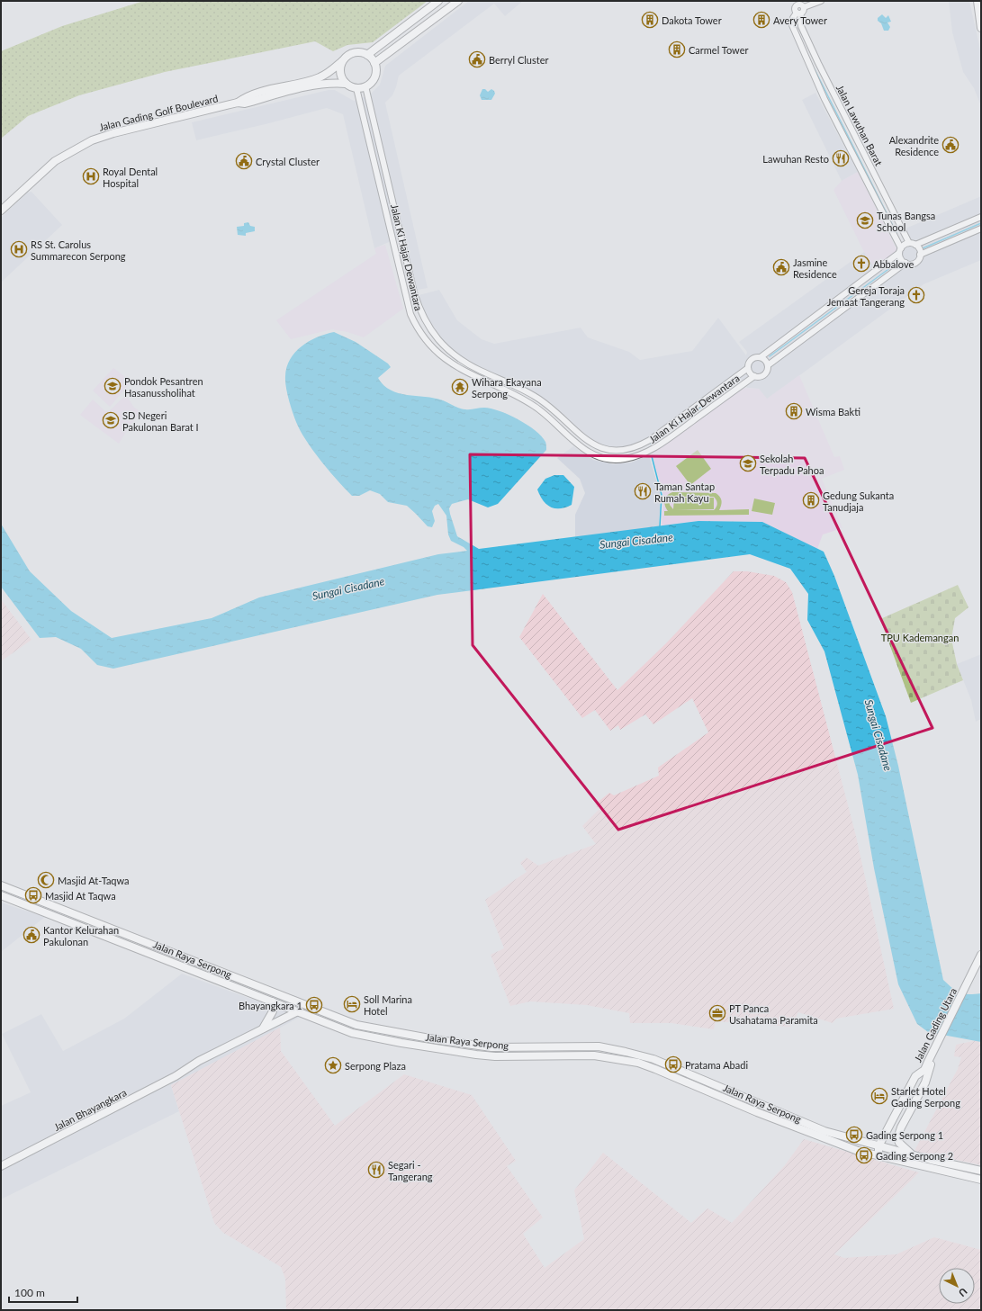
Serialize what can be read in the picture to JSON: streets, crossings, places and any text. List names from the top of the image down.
{
  "streets": {
    "main road": [
      "Jalan Gading Golf Boulevard",
      "Jalan Raya Serpong",
      "Jalan Gading Utara",
      "Jalan Bhayangkara"
    ],
    "street": ["Jalan Lawuhan Barat", "Jalan Ki Hajar Dewantara"]
  },
  "crossings": [
    ["Jalan Gading Golf Boulevard", "Jalan Ki Hajar Dewantara"],
    ["Jalan Raya Serpong", "Jalan Gading Utara"],
    ["Jalan Raya Serpong", "Jalan Bhayangkara"]
  ],
  "water": ["Sungai Cisadane"],
  "parks": ["TPU Kademangan"],
  "places": {
    "building": [
      "Dakota Tower",
      "Avery Tower",
      "Carmel Tower",
      "Wisma Bakti",
      "Gedung Sukanta Tanudjaja"
    ],
    "public building": [
      "Berryl Cluster",
      "Alexandrite Residence",
      "Crystal Cluster",
      "Jasmine Residence",
      "Kantor Kelurahan Pakulonan"
    ],
    "restaurant": ["Lawuhan Resto", "Taman Santap Rumah Kayu", "Segari - Tangerang"],
    "hospital": ["Royal Dental Hospital", "RS St. Carolus Summarecon Serpong"],
    "school or university": [
      "Tunas Bangsa School",
      "Pondok Pesantren Hasanussholihat",
      "SD Negeri Pakulonan Barat I",
      "Sekolah Terpadu Pahoa"
    ],
    "church": ["Abbalove", "Gereja Toraja Jemaat Tangerang"],
    "temple": ["Wihara Ekayana Serpong"],
    "mosque": ["Masjid At-Taqwa"],
    "bus stop": [
      "Masjid At Taqwa",
      "Bhayangkara 1",
      "Pratama Abadi",
      "Gading Serpong 1",
      "Gading Serpong 2"
    ],
    "hotel": ["Soll Marina Hotel", "Starlet Hotel Gading Serpong"],
    "office": ["PT Panca Usahatama Paramita"],
    "place": ["Serpong Plaza"]
  },
  "scale_bar": "100 m",
  "north": "bottom right"
}
